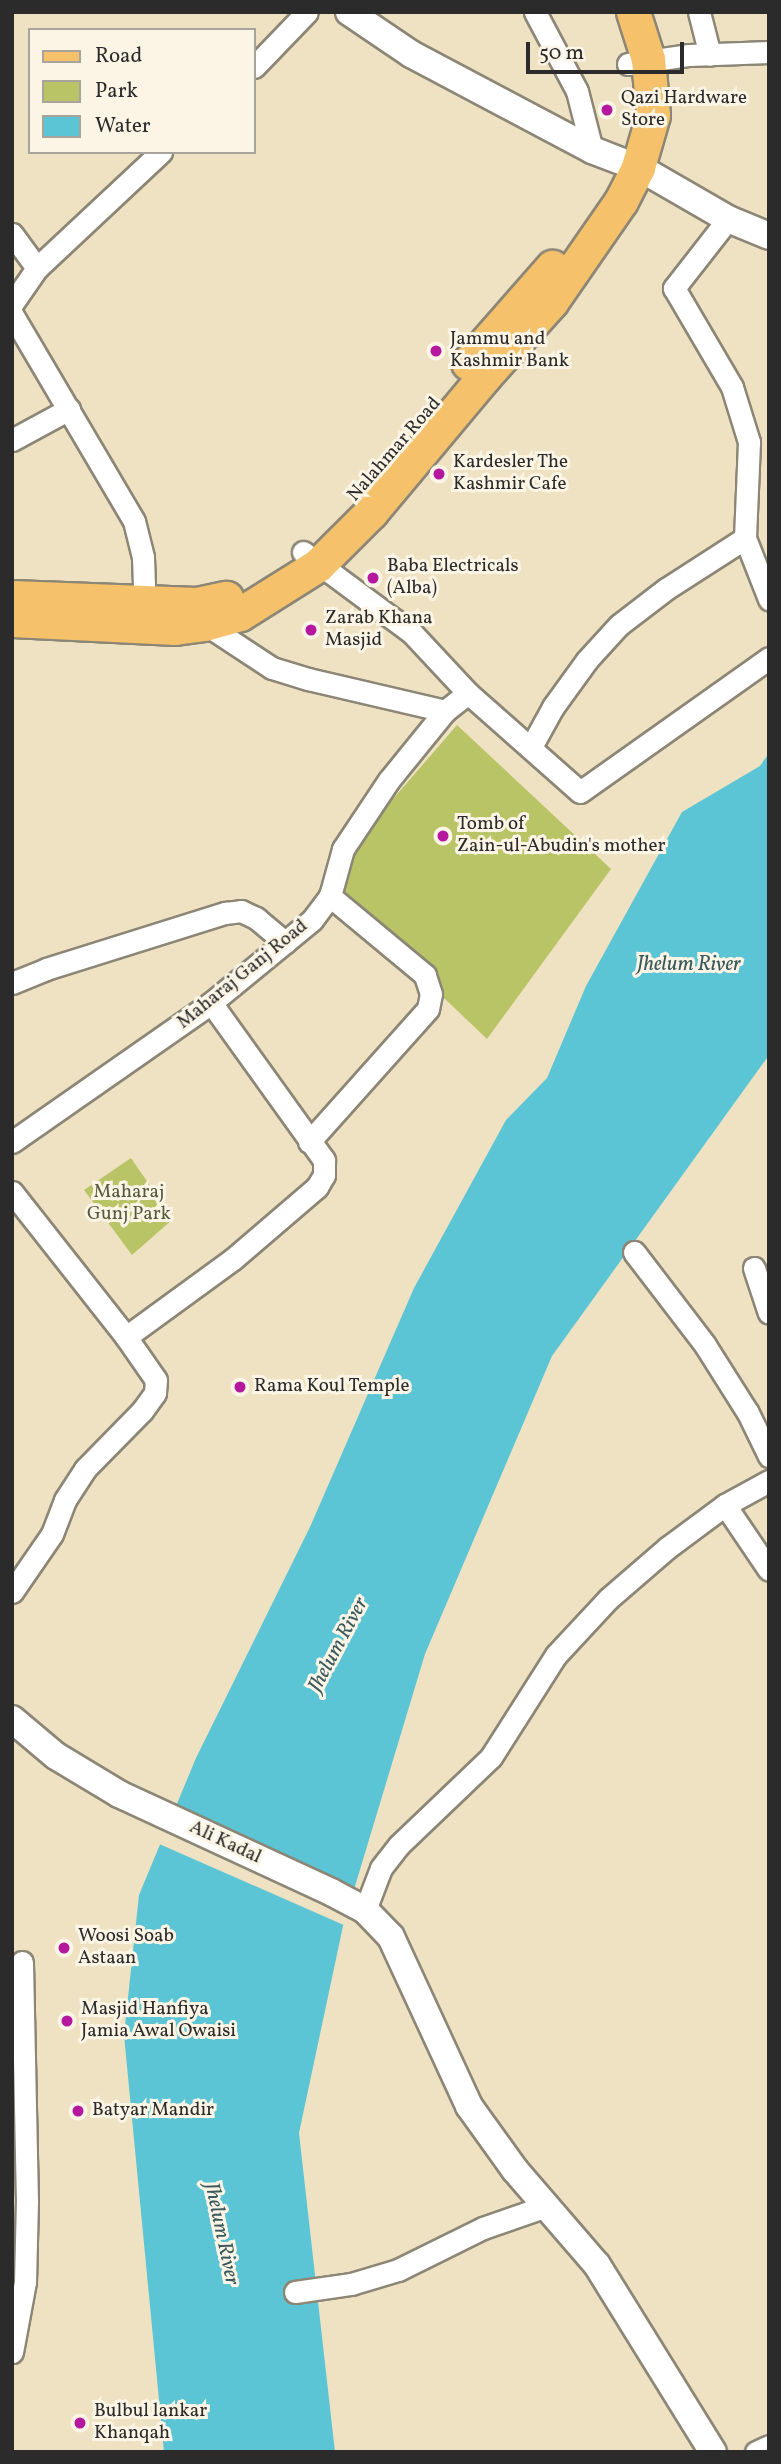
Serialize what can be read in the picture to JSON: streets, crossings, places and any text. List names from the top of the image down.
{
  "streets": {
    "street": ["Maharaj Ganj Road", "Ali Kadal"]
  },
  "water": ["Jhelum River"],
  "parks": ["Maharaj Gunj Park"],
  "places": [
    "Qazi Hardware Store",
    "Jammu and Kashmir Bank",
    "Kardesler The Kashmir Cafe",
    "Baba Electricals (Alba)",
    "Zarab Khana Masjid",
    "Tomb of Zain-ul-Abudin's mother",
    "Rama Koul Temple",
    "Woosi Soab Astaan",
    "Masjid Hanfiya Jamia Awal Owaisi",
    "Batyar Mandir",
    "Bulbul lankar Khanqah"
  ],
  "legend": ["Road", "Park", "Water"],
  "scale_bar": "50 m"
}
